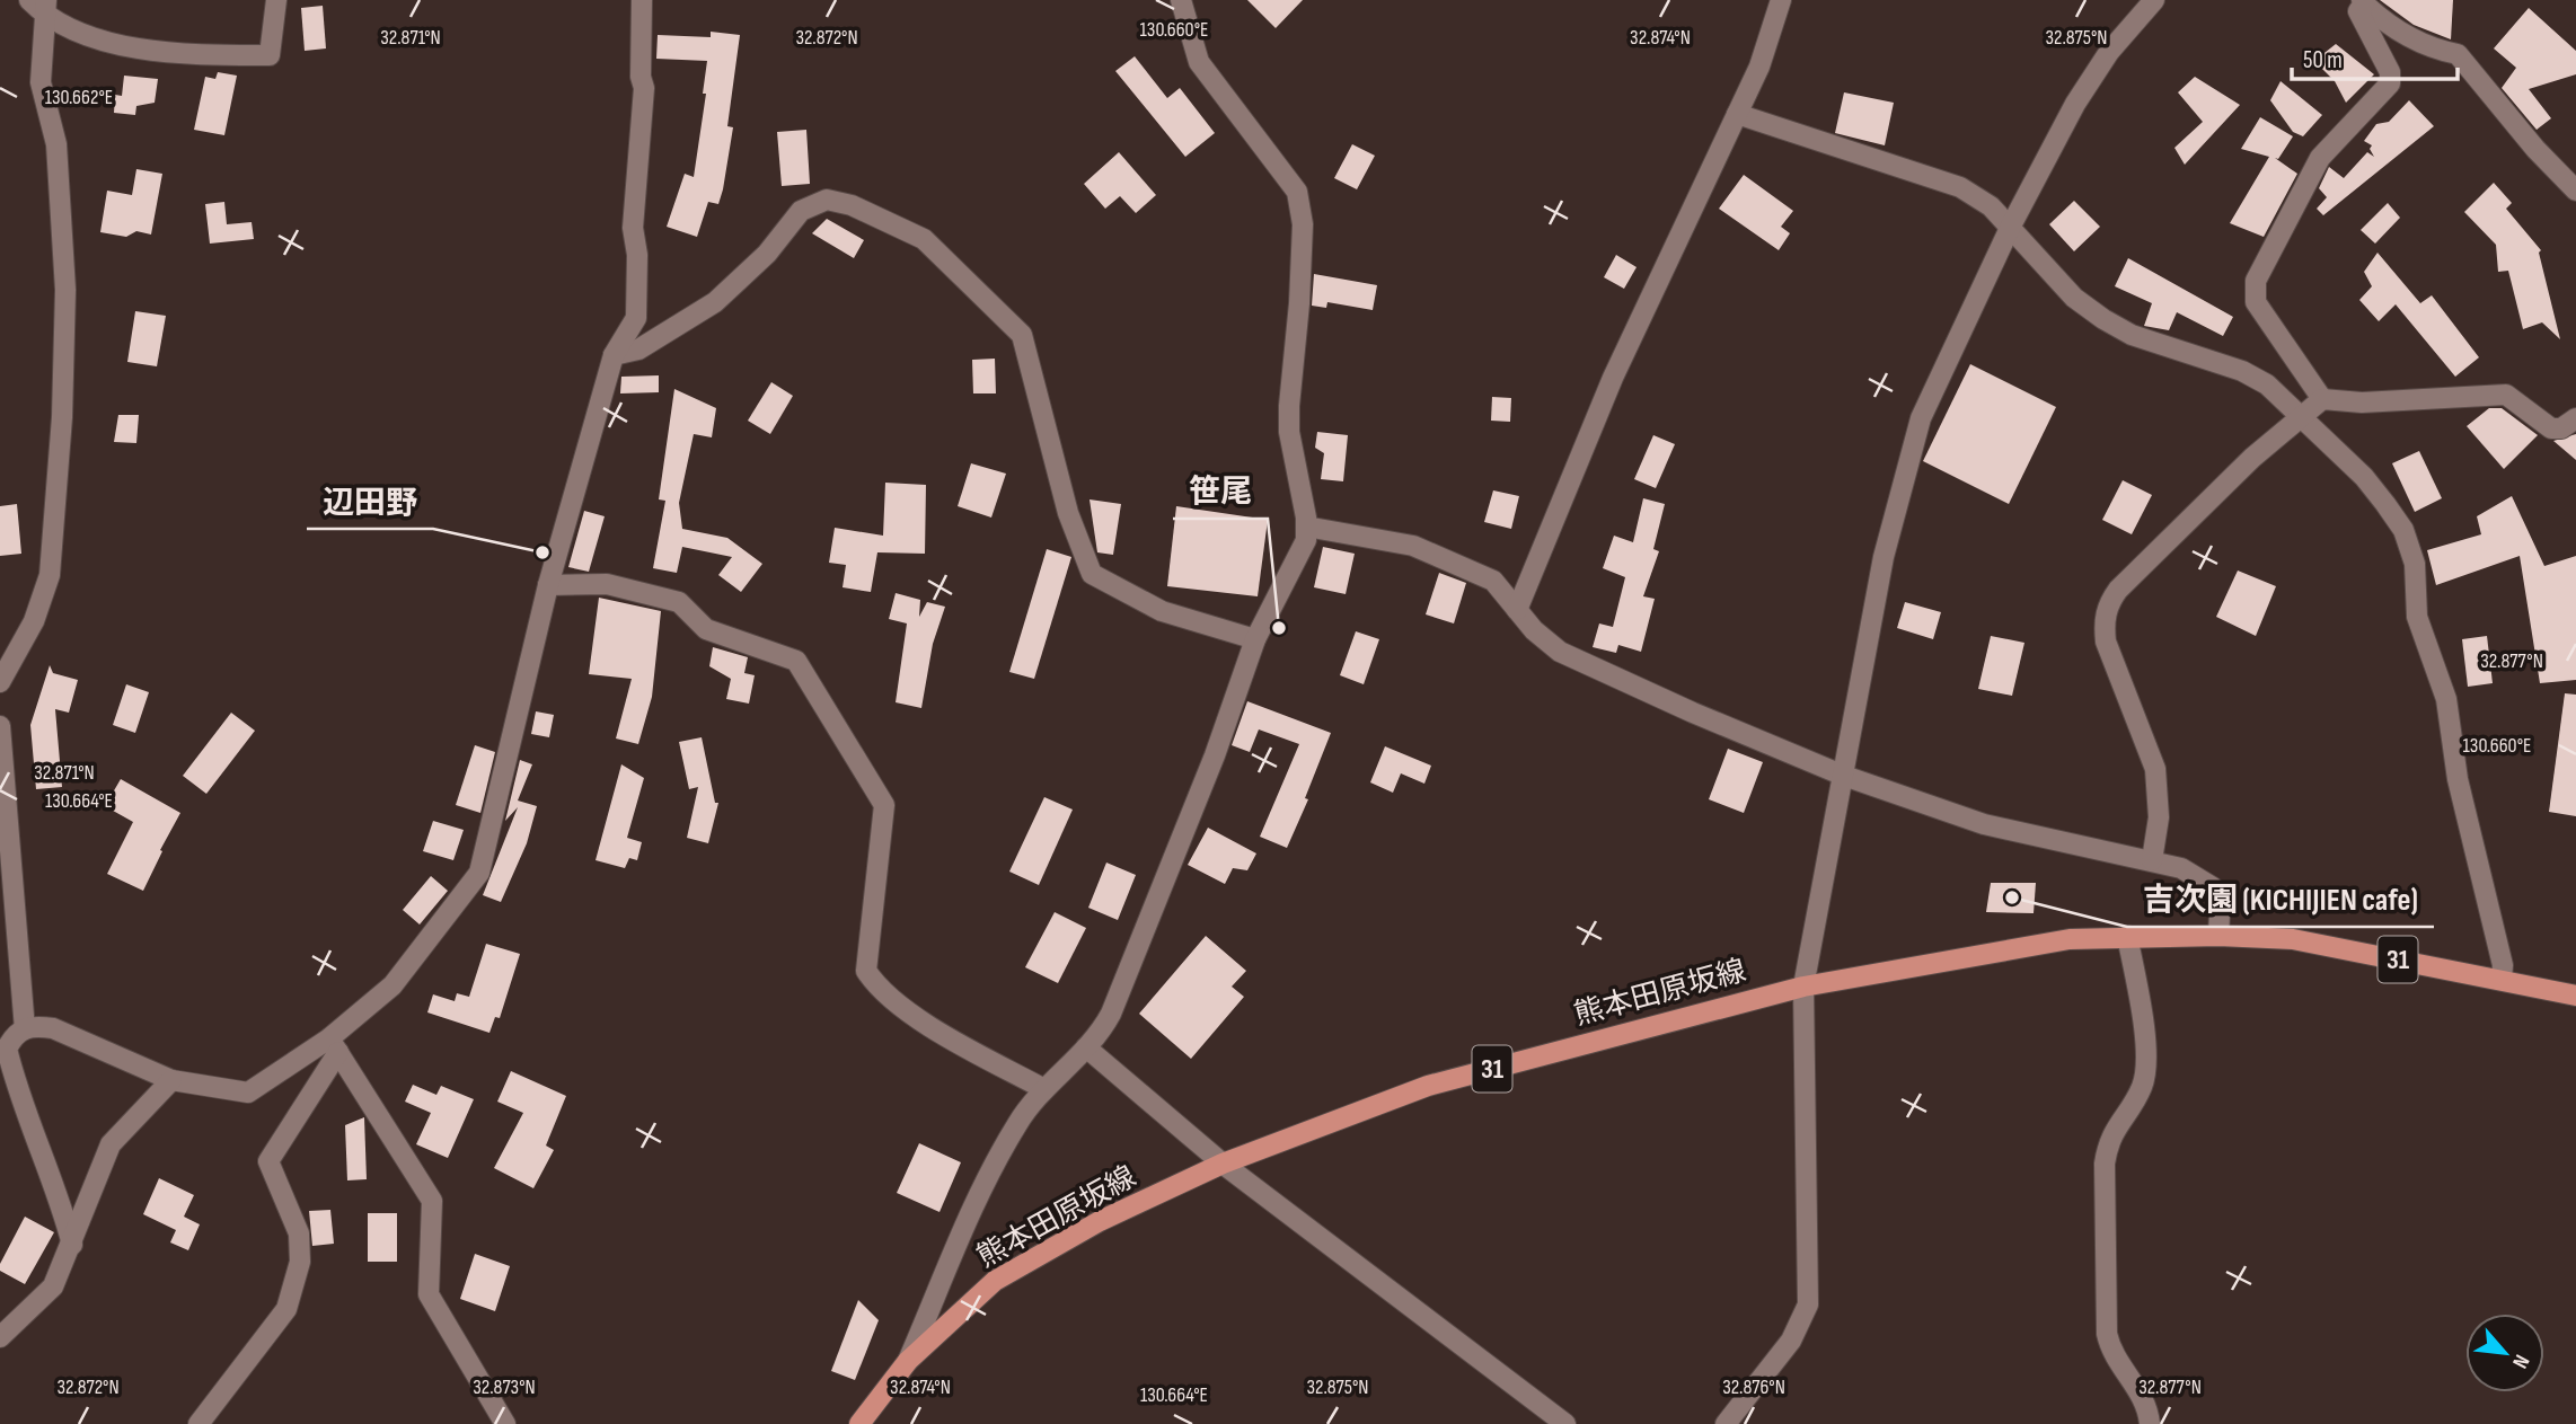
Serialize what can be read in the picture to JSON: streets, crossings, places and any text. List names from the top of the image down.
{
  "streets": {
    "main road": ["31", "熊本田原坂線"]
  },
  "places": ["辺田野", "笹尾", "吉次園 (KICHIJIEN cafe)"],
  "scale_bar": "50 m",
  "north": "bottom right",
  "coordinates": [
    "130.660°E",
    "32.871°N",
    "32.872°N",
    "32.874°N",
    "32.875°N",
    "130.662°E",
    "32.877°N",
    "130.664°E",
    "32.873°N",
    "32.876°N"
  ]
}
